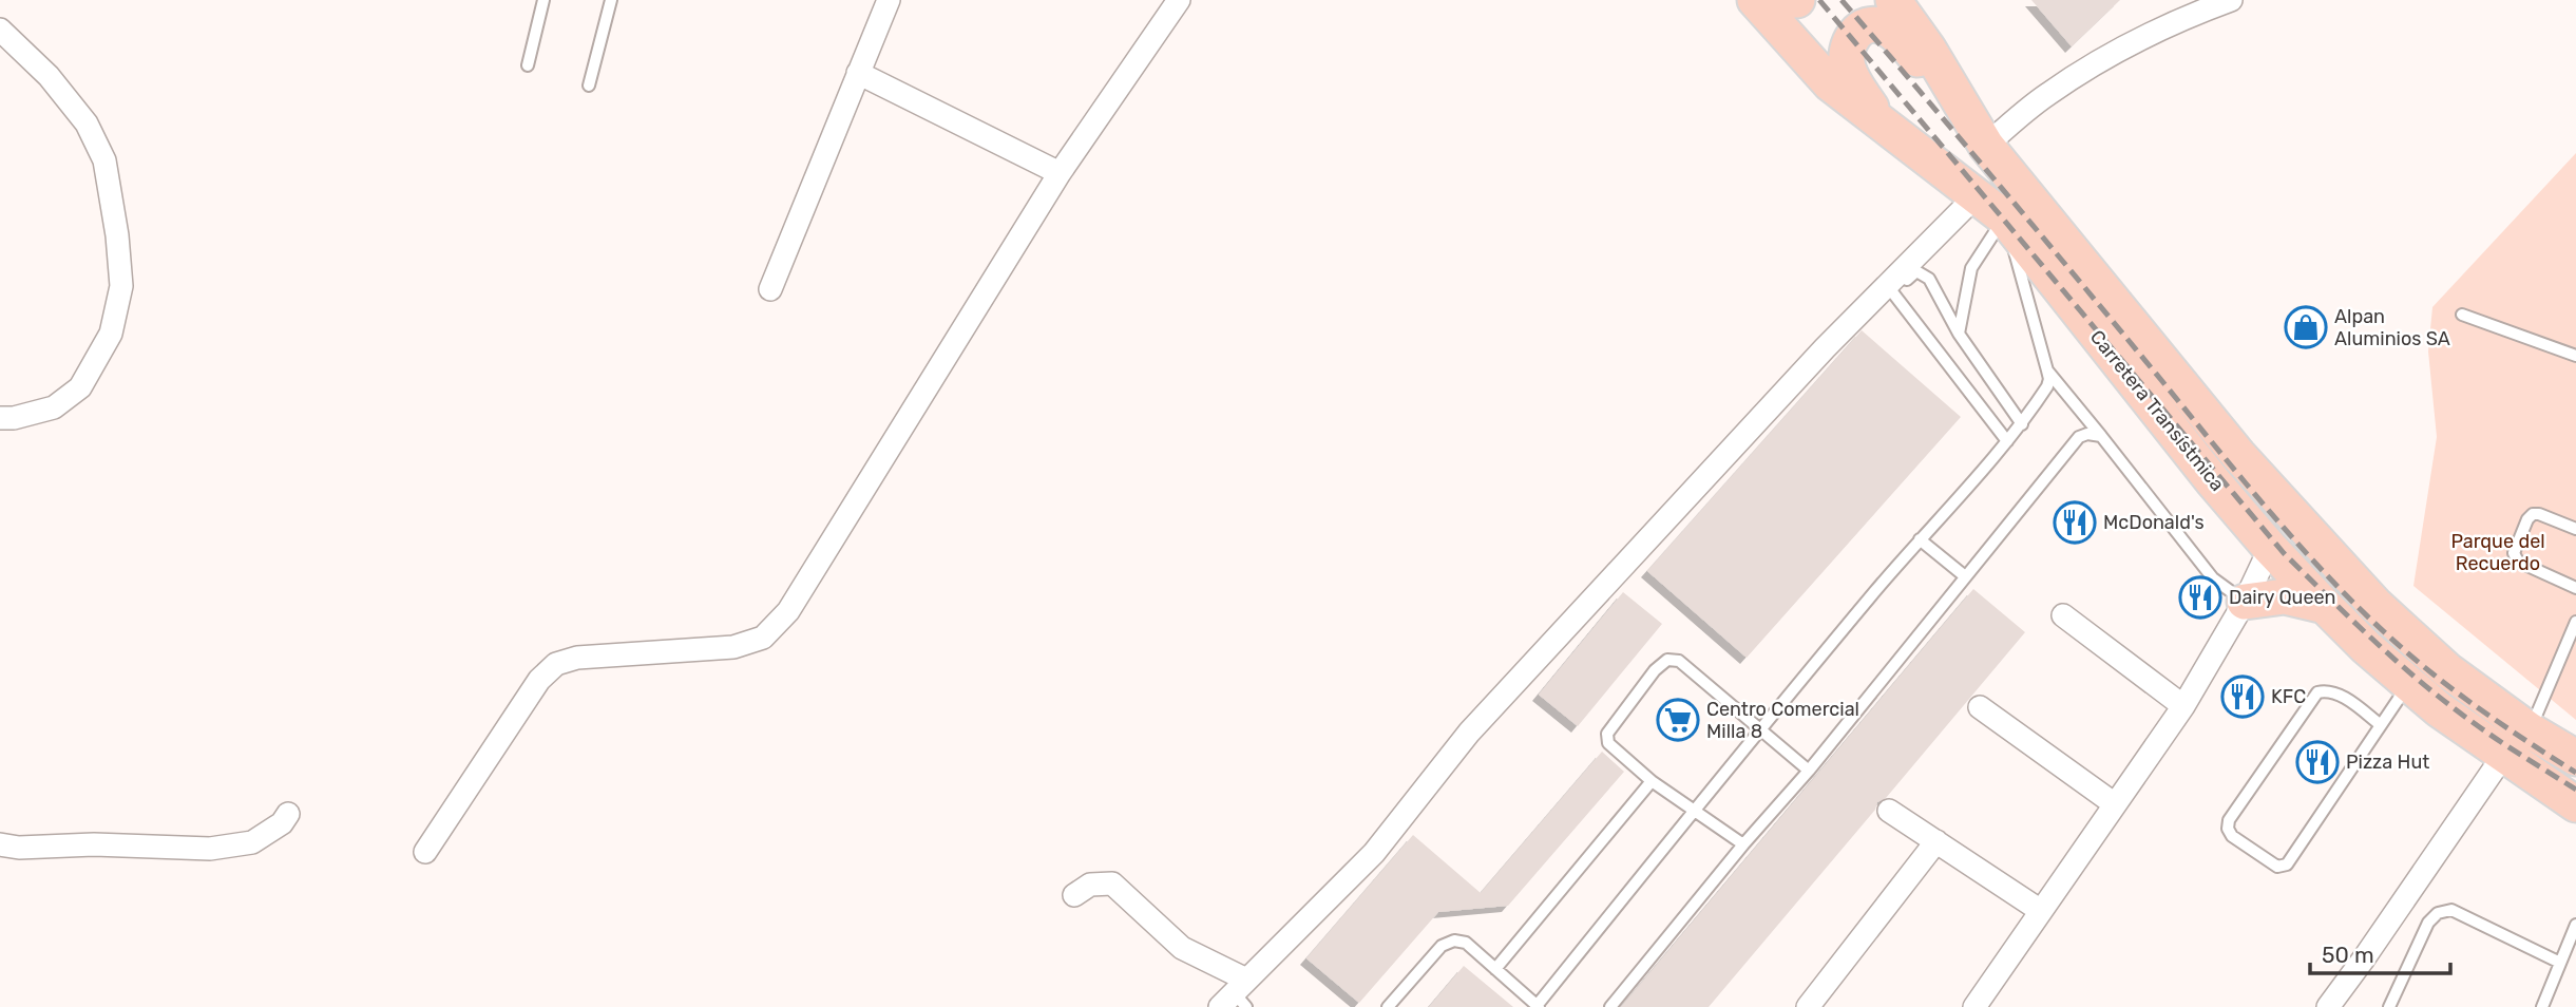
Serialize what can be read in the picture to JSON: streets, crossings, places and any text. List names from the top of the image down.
{
  "streets": {
    "main road": ["Carretera Transístmica"]
  },
  "parks": ["Parque del Recuerdo"],
  "places": {
    "shop": ["Alpan Aluminios SA"],
    "restaurant": [
      "McDonald's",
      "Dairy Queen",
      "KFC",
      "Pizza Hut"
    ],
    "supermarket": ["Centro Comercial Milla 8"]
  },
  "scale_bar": "50 m"
}
